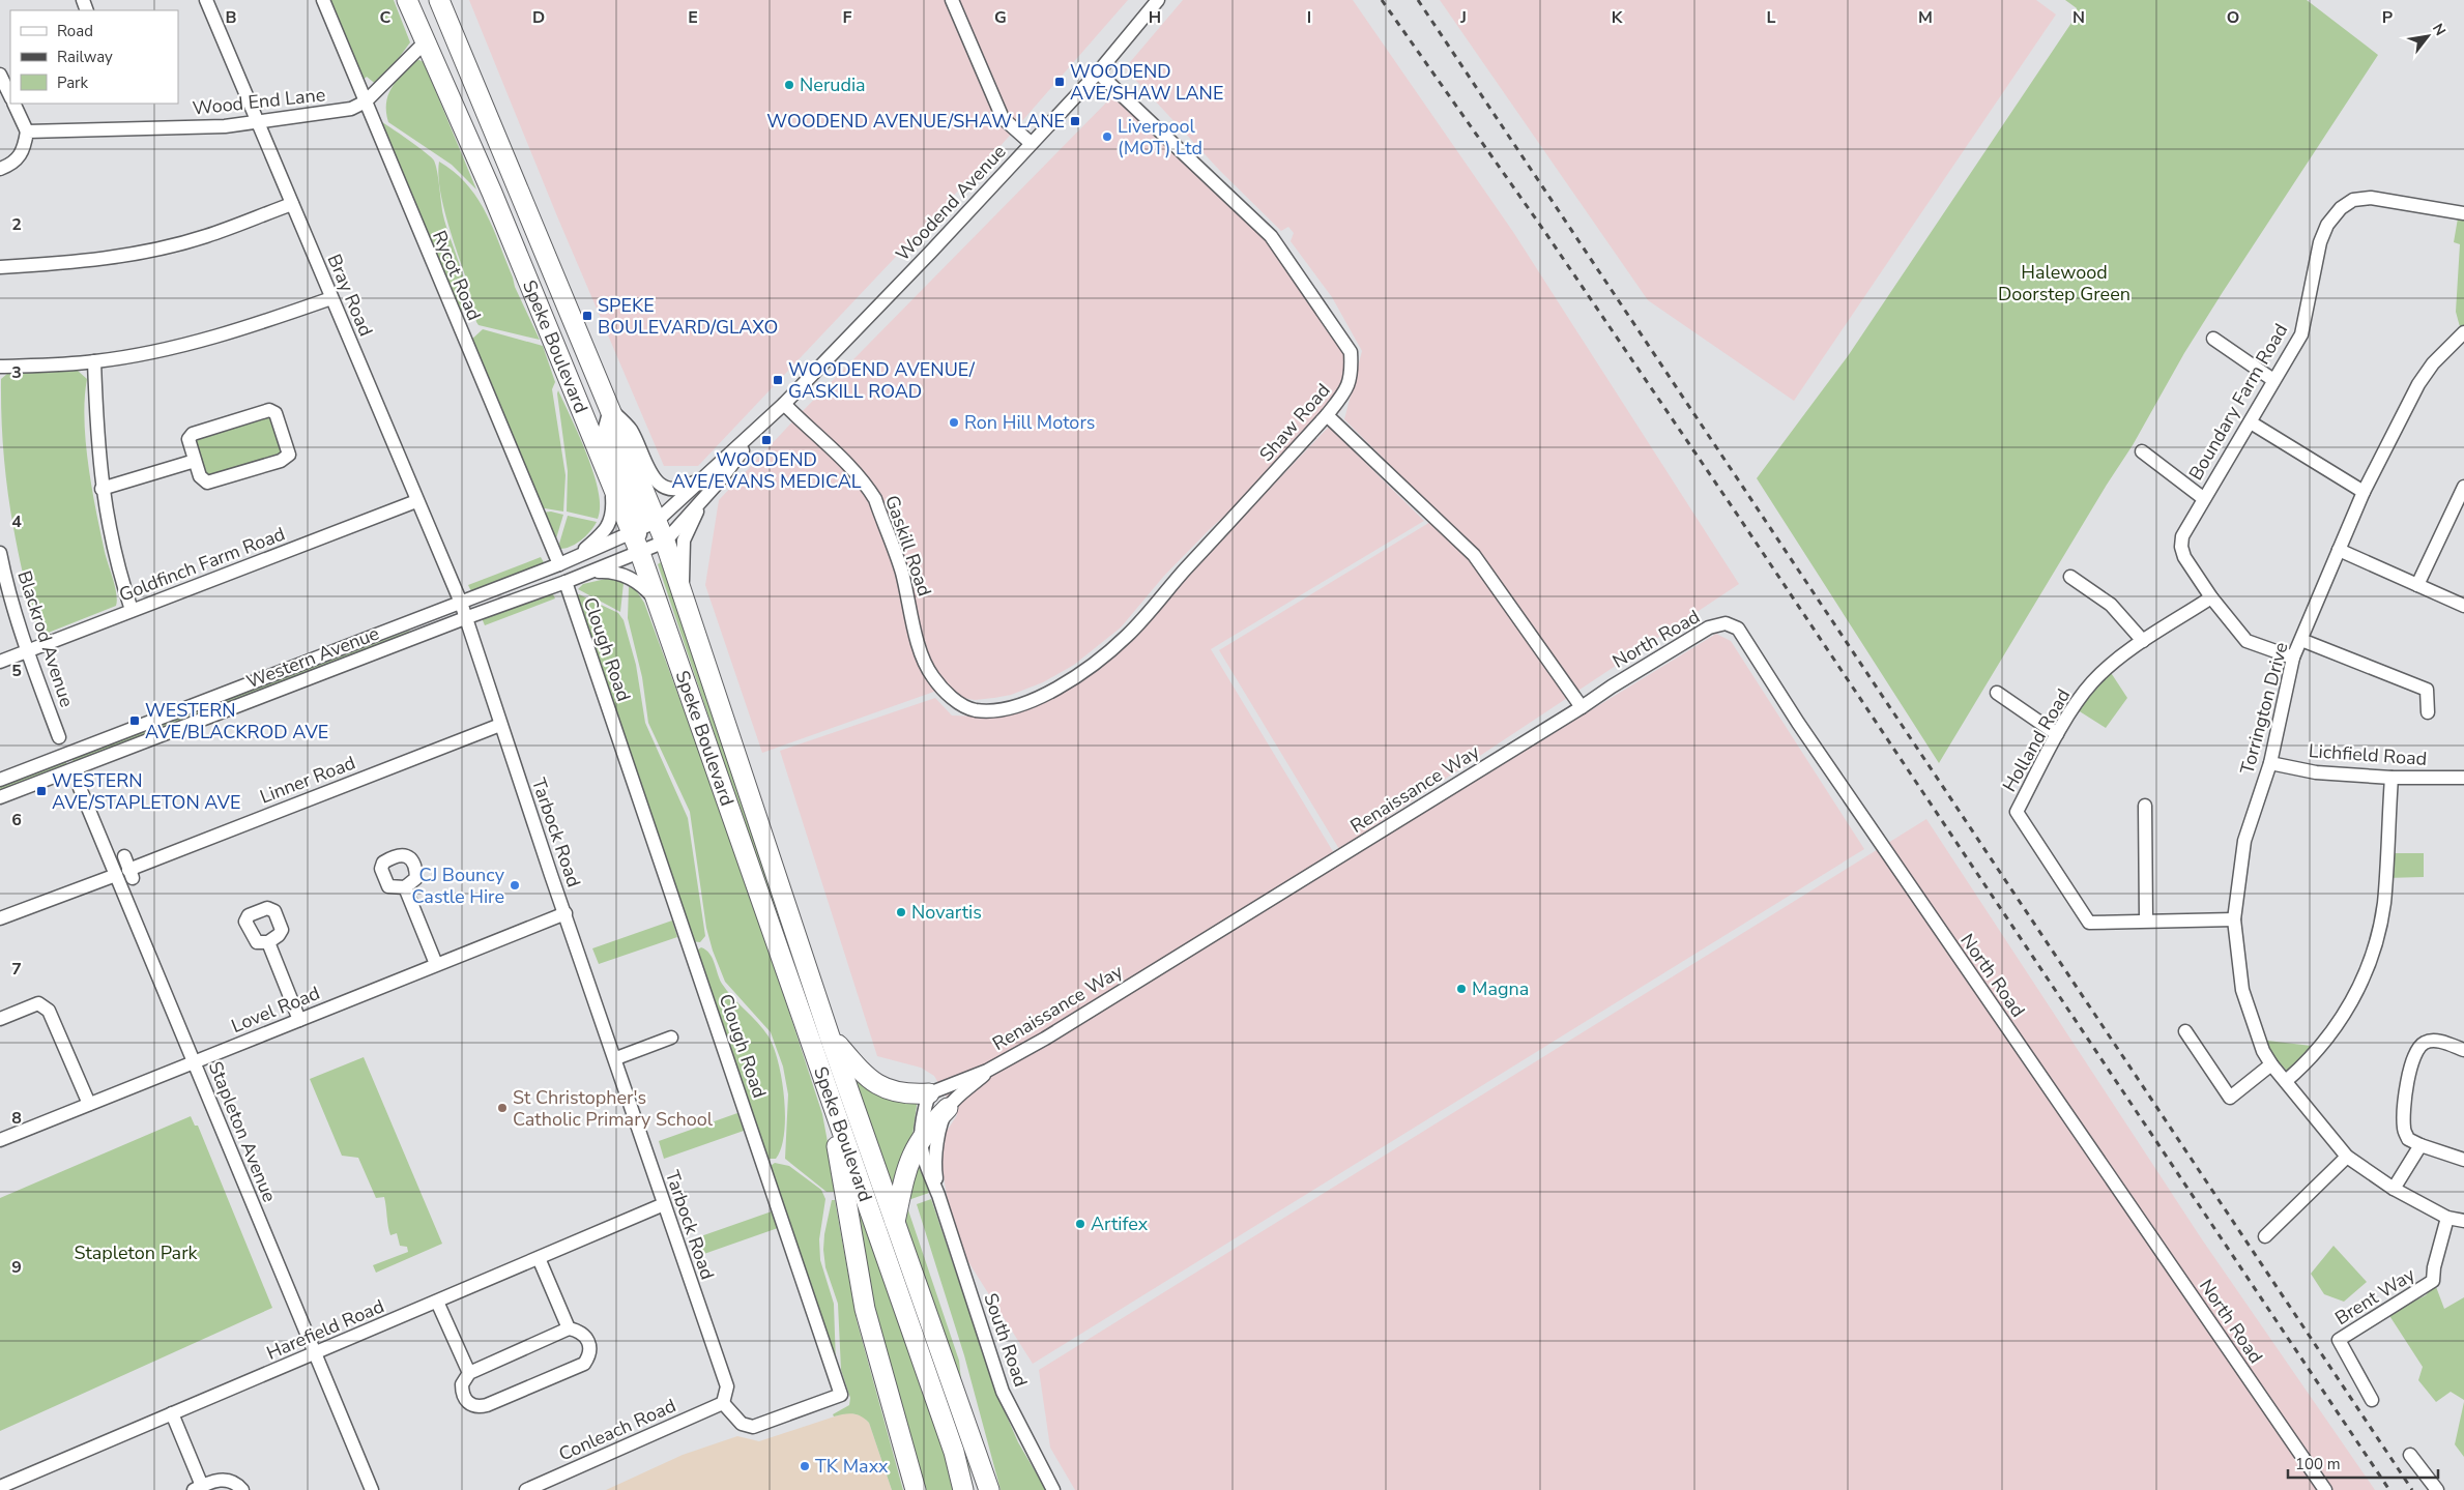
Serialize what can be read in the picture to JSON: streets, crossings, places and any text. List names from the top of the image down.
{
  "streets": {
    "highway": ["Speke Boulevard"],
    "street": [
      "Wood End Lane",
      "Woodend Avenue",
      "Rycot Road",
      "Bray Road",
      "Boundary Farm Road",
      "Shaw Road",
      "Gaskill Road",
      "Goldfinch Farm Road",
      "Blackrod Avenue",
      "North Road",
      "Clough Road",
      "Western Avenue",
      "Torrington Drive",
      "Holland Road",
      "Lichfield Road",
      "Linner Road",
      "Renaissance Way",
      "Tarbock Road",
      "Lovel Road",
      "Stapleton Avenue",
      "Brent Way",
      "Harefield Road",
      "South Road",
      "Conleach Road"
    ]
  },
  "crossings": [
    ["Wood End Lane", "Rycot Road"],
    ["Wood End Lane", "Bray Road"],
    ["Wood End Lane", "Speke Boulevard"],
    ["Woodend Avenue", "Speke Boulevard"],
    ["Woodend Avenue", "Shaw Road"],
    ["Woodend Avenue", "Gaskill Road"],
    ["Woodend Avenue", "Western Avenue"],
    ["Rycot Road", "Western Avenue"],
    ["Bray Road", "Goldfinch Farm Road"],
    ["Bray Road", "Western Avenue"],
    ["Bray Road", "Tarbock Road"],
    ["Speke Boulevard", "Western Avenue"],
    ["Boundary Farm Road", "Torrington Drive"],
    ["Boundary Farm Road", "Holland Road"],
    ["Shaw Road", "Gaskill Road"],
    ["Goldfinch Farm Road", "Blackrod Avenue"],
    ["North Road", "Renaissance Way"],
    ["Clough Road", "Western Avenue"],
    ["Clough Road", "Tarbock Road"],
    ["Clough Road", "Conleach Road"],
    ["Western Avenue", "Tarbock Road"],
    ["Torrington Drive", "Holland Road"],
    ["Torrington Drive", "Lichfield Road"],
    ["Torrington Drive", "Brent Way"],
    ["Linner Road", "Tarbock Road"],
    ["Renaissance Way", "South Road"],
    ["Tarbock Road", "Lovel Road"],
    ["Tarbock Road", "Harefield Road"],
    ["Tarbock Road", "Conleach Road"],
    ["Lovel Road", "Stapleton Avenue"],
    ["Stapleton Avenue", "Harefield Road"]
  ],
  "parks": ["Halewood Doorstep Green", "Stapleton Park"],
  "places": {
    "transit": [
      "WOODEND AVE/SHAW LANE",
      "WOODEND AVENUE/SHAW LANE",
      "SPEKE BOULEVARD/GLAXO",
      "WOODEND AVENUE/ GASKILL ROAD",
      "WOODEND AVE/EVANS MEDICAL",
      "WESTERN AVE/BLACKROD AVE",
      "WESTERN AVE/STAPLETON AVE"
    ],
    "other": [
      "Nerudia",
      "Liverpool (MOT) Ltd",
      "Ron Hill Motors",
      "CJ Bouncy Castle Hire",
      "Novartis",
      "Magna",
      "St Christopher's Catholic Primary School",
      "Artifex",
      "TK Maxx"
    ]
  },
  "legend": ["Road", "Railway", "Park"],
  "scale_bar": "100 m",
  "north": "top right",
  "grid": {
    "columns": [
      "B",
      "C",
      "D",
      "E",
      "F",
      "G",
      "H",
      "I",
      "J",
      "K",
      "L",
      "M",
      "N",
      "O",
      "P"
    ],
    "rows": [
      "2",
      "3",
      "4",
      "5",
      "6",
      "7",
      "8",
      "9"
    ]
  }
}
